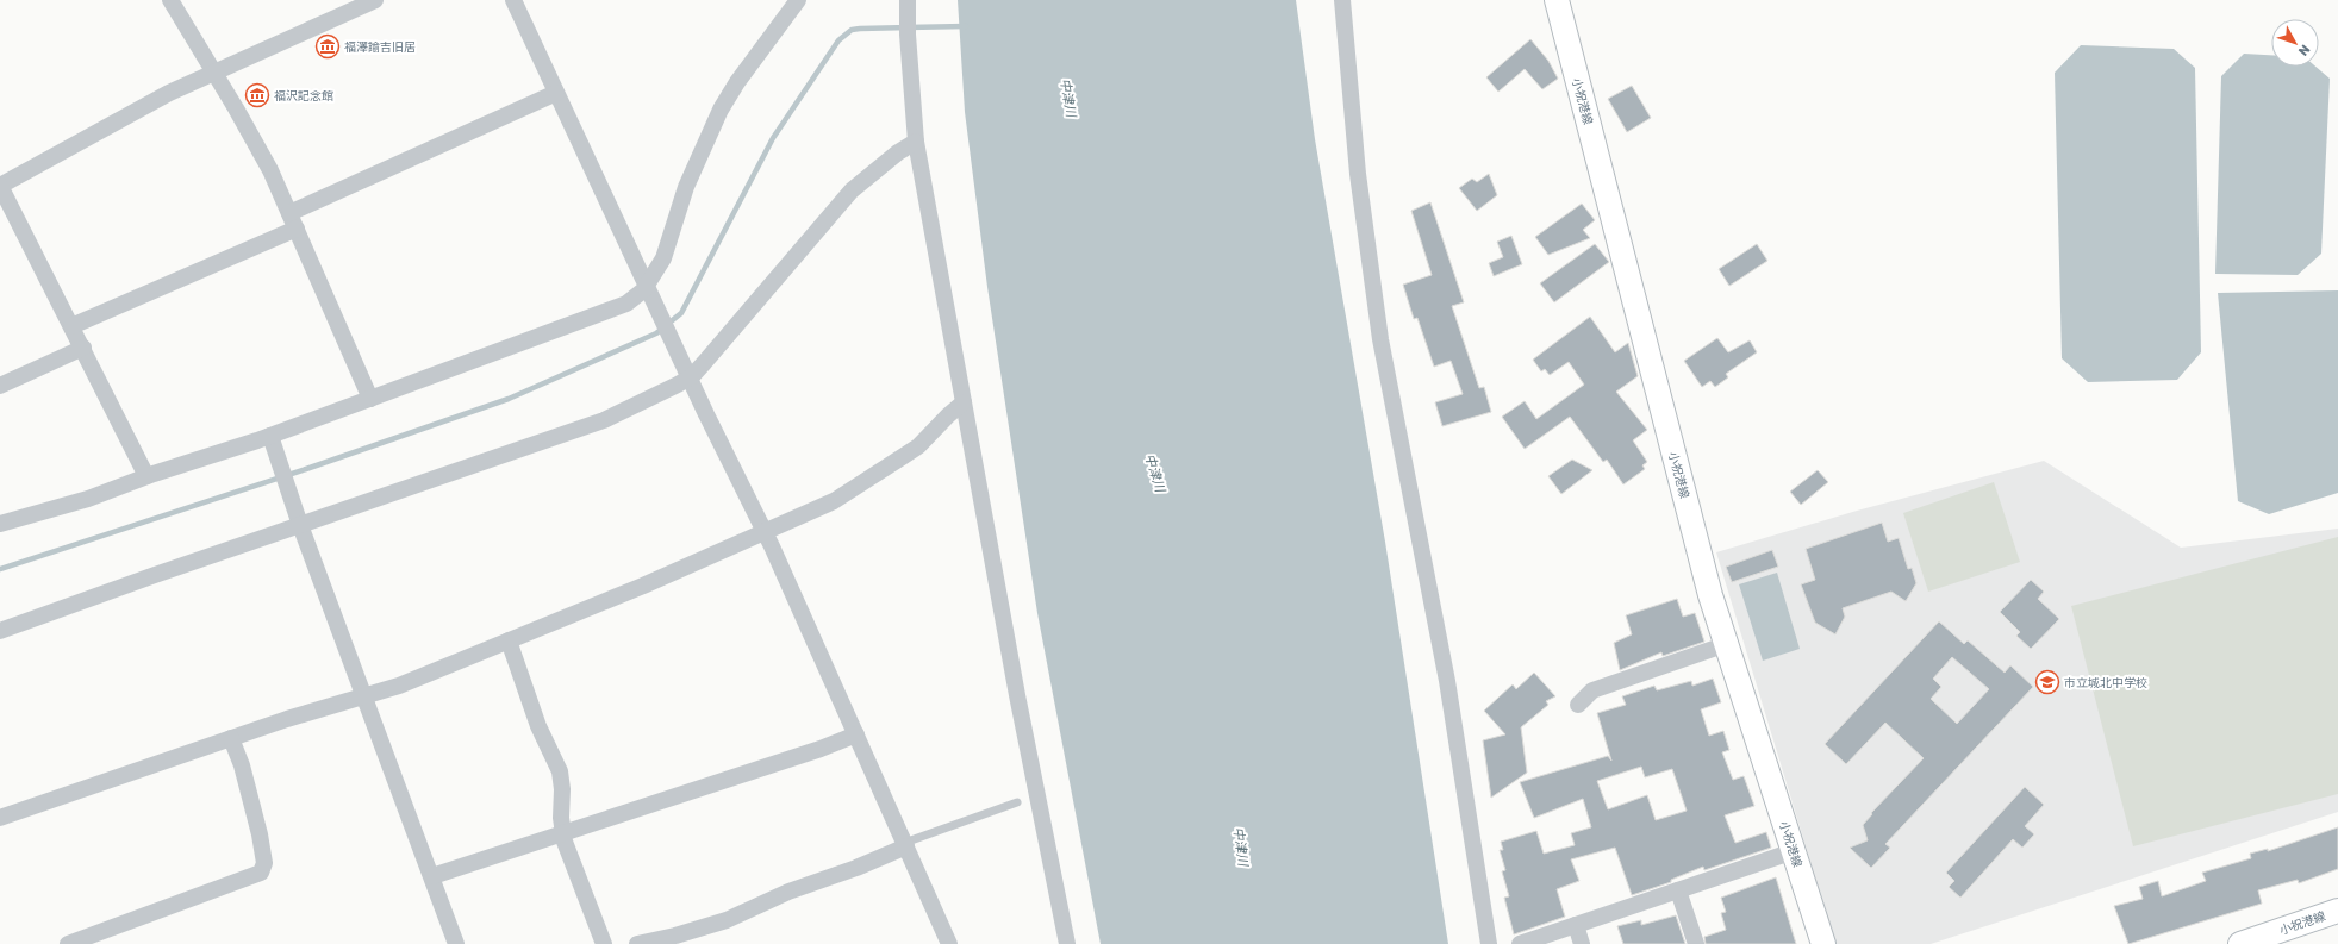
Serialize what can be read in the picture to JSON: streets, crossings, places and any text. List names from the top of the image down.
{
  "streets": {
    "main road": ["小祝港線"]
  },
  "water": ["中津川"],
  "places": {
    "museum": ["福澤諭吉旧居", "福沢記念館"],
    "school or university": ["市立城北中学校"]
  },
  "north": "bottom right"
}
